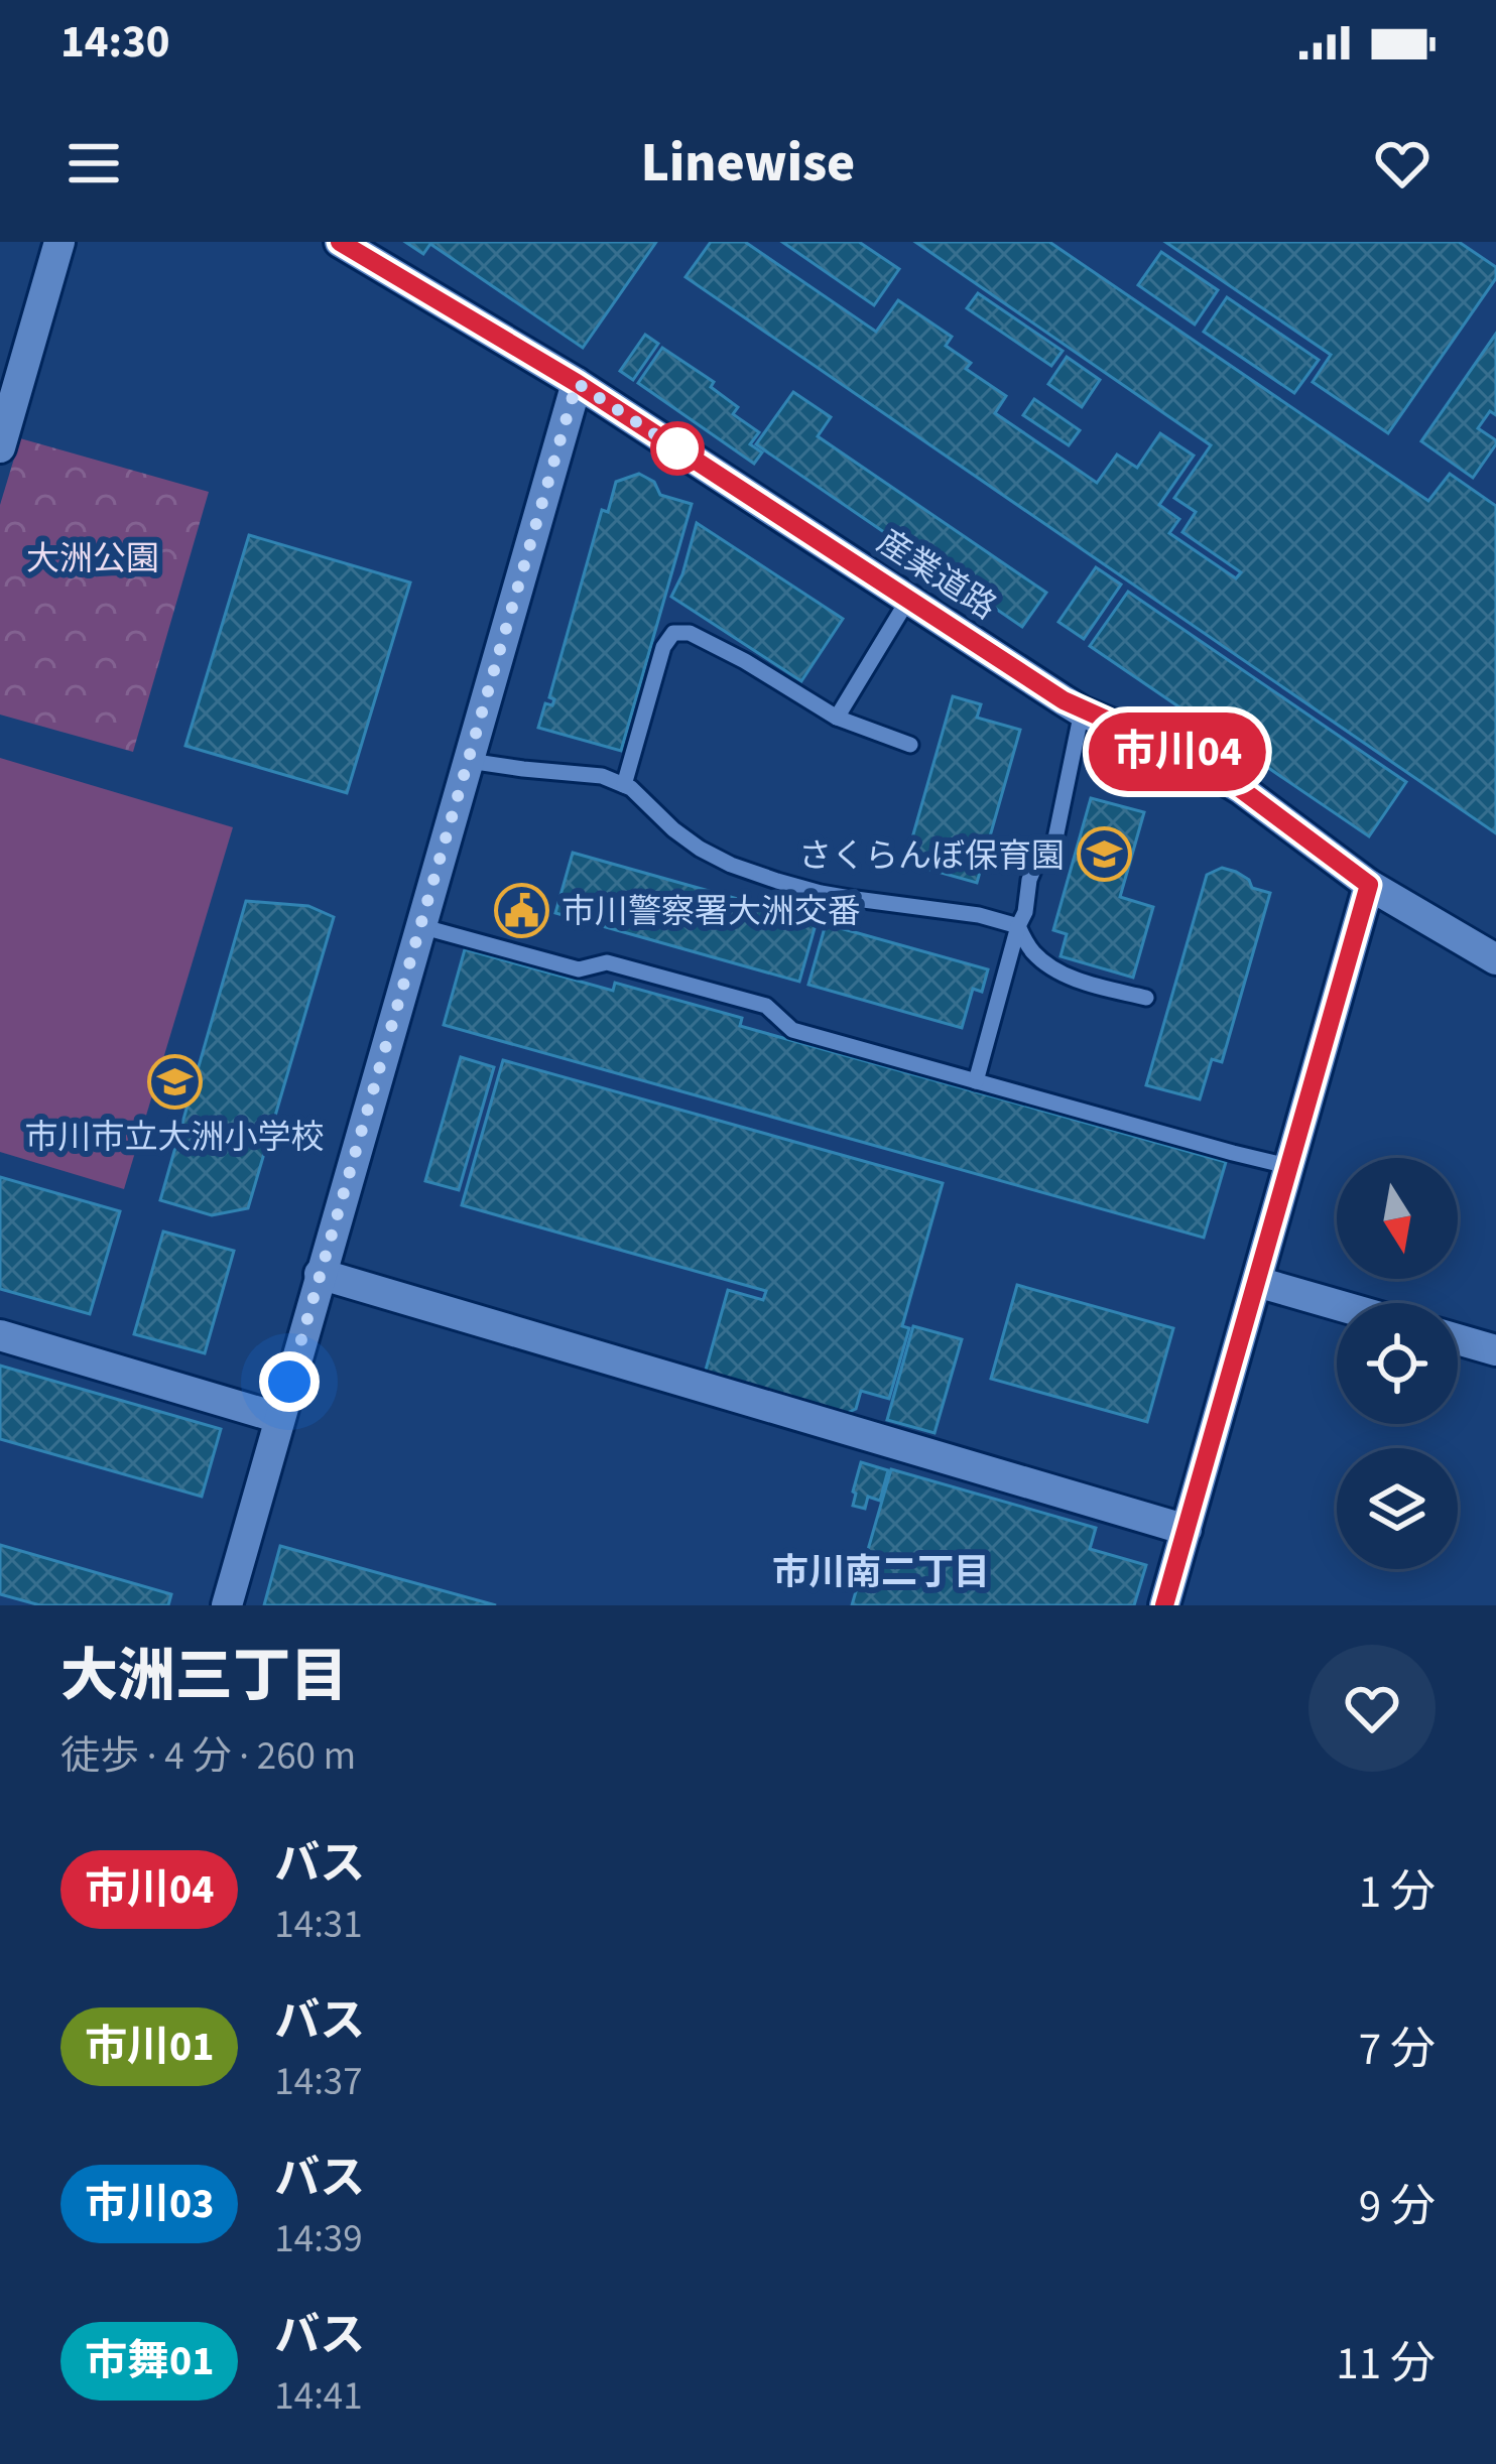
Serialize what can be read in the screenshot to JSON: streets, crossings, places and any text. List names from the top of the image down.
{
  "streets": {
    "street": ["産業道路"]
  },
  "districts": ["市川南二丁目"],
  "parks": ["大洲公園"],
  "places": {
    "school or university": ["さくらんぼ保育園", "市川市立大洲小学校"],
    "public building": ["市川警察署大洲交番"]
  },
  "lines": ["bus line 市川04"],
  "north": "bottom",
  "page": {
    "status": "14:30",
    "header": "Linewise",
    "on_map": "市川04",
    "heading": ["大洲三丁目", "徒歩 · 4 分 · 260 m"],
    "list": [
      {
        "mark": "市川04",
        "name": "バス",
        "note": "14:31",
        "value": "1 分"
      },
      {
        "mark": "市川01",
        "name": "バス",
        "note": "14:37",
        "value": "7 分"
      },
      {
        "mark": "市川03",
        "name": "バス",
        "note": "14:39",
        "value": "9 分"
      },
      {
        "mark": "市舞01",
        "name": "バス",
        "note": "14:41",
        "value": "11 分"
      }
    ]
  }
}
